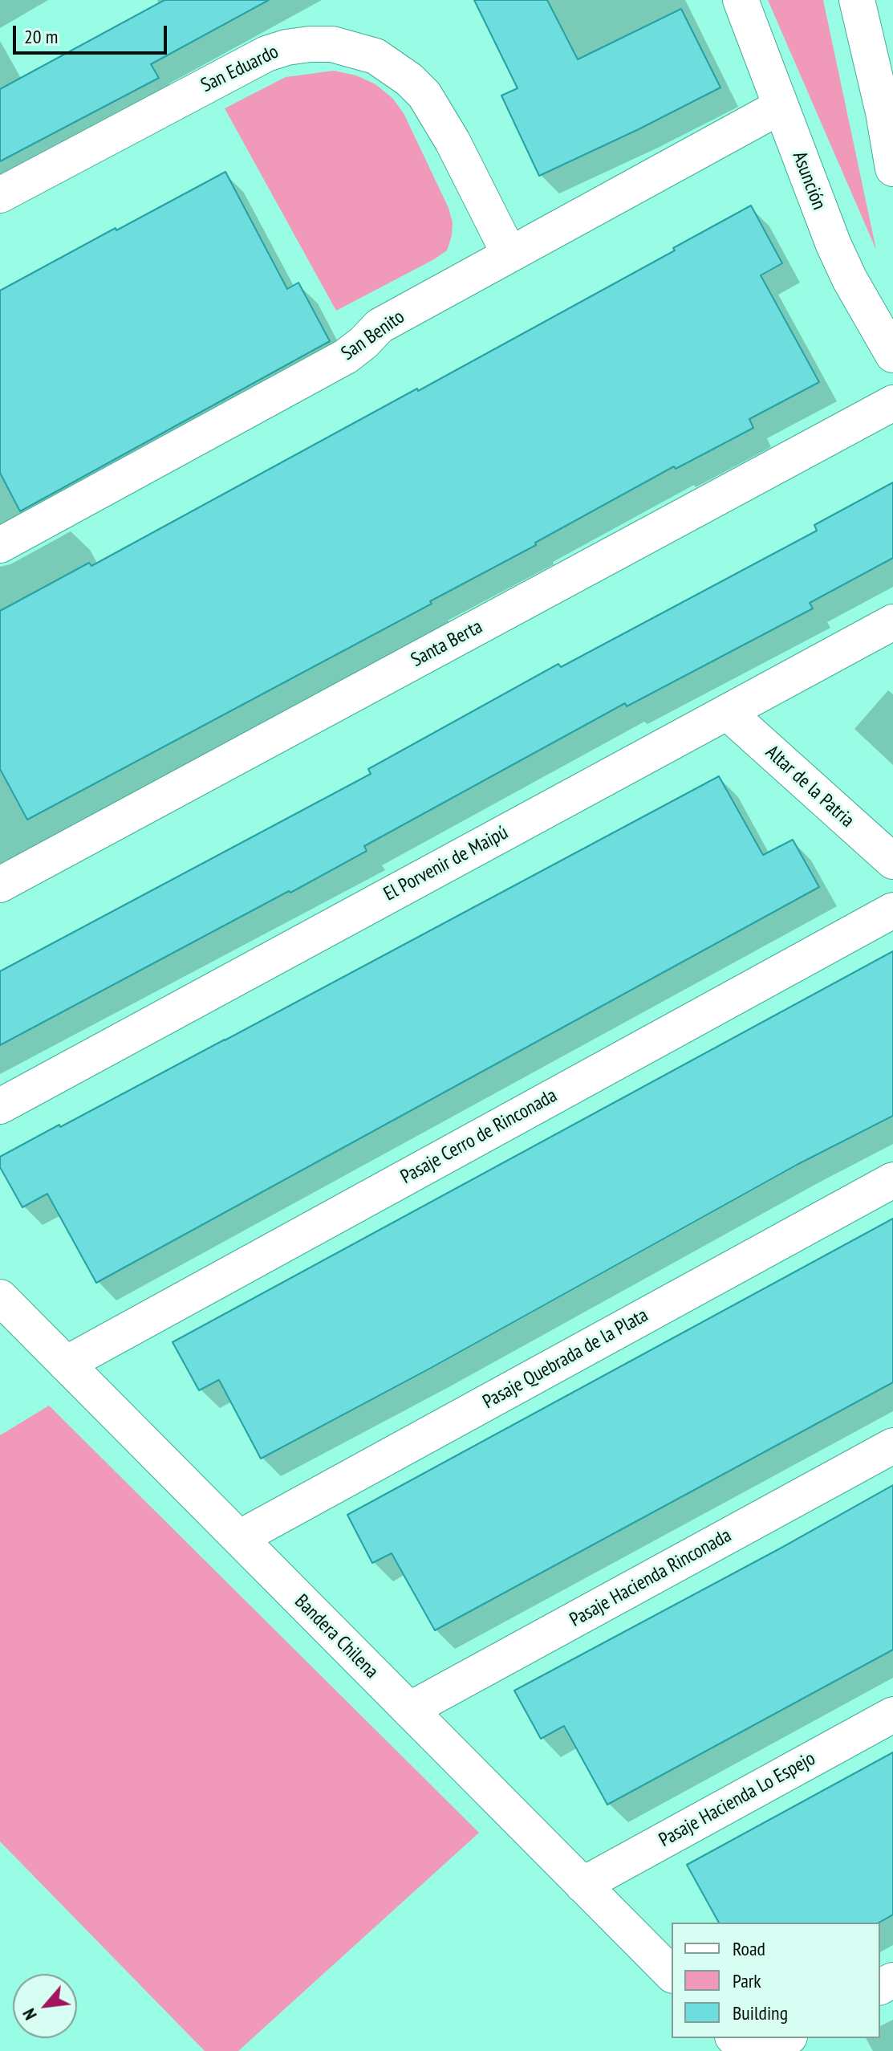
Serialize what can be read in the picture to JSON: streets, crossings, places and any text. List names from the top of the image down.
{
  "streets": {
    "street": [
      "San Eduardo",
      "Asunción",
      "San Benito",
      "Santa Berta",
      "Altar de la Patria",
      "El Porvenir de Maipú",
      "Pasaje Cerro de Rinconada",
      "Pasaje Quebrada de la Plata",
      "Pasaje Hacienda Rinconada",
      "Bandera Chilena",
      "Pasaje Hacienda Lo Espejo"
    ]
  },
  "crossings": [
    ["San Eduardo", "San Benito"],
    ["Asunción", "San Benito"],
    ["Altar de la Patria", "El Porvenir de Maipú"],
    ["Pasaje Cerro de Rinconada", "Bandera Chilena"],
    ["Pasaje Quebrada de la Plata", "Bandera Chilena"],
    ["Pasaje Hacienda Rinconada", "Bandera Chilena"],
    ["Bandera Chilena", "Pasaje Hacienda Lo Espejo"]
  ],
  "legend": ["Road", "Park", "Building"],
  "scale_bar": "20 m",
  "north": "bottom left"
}
